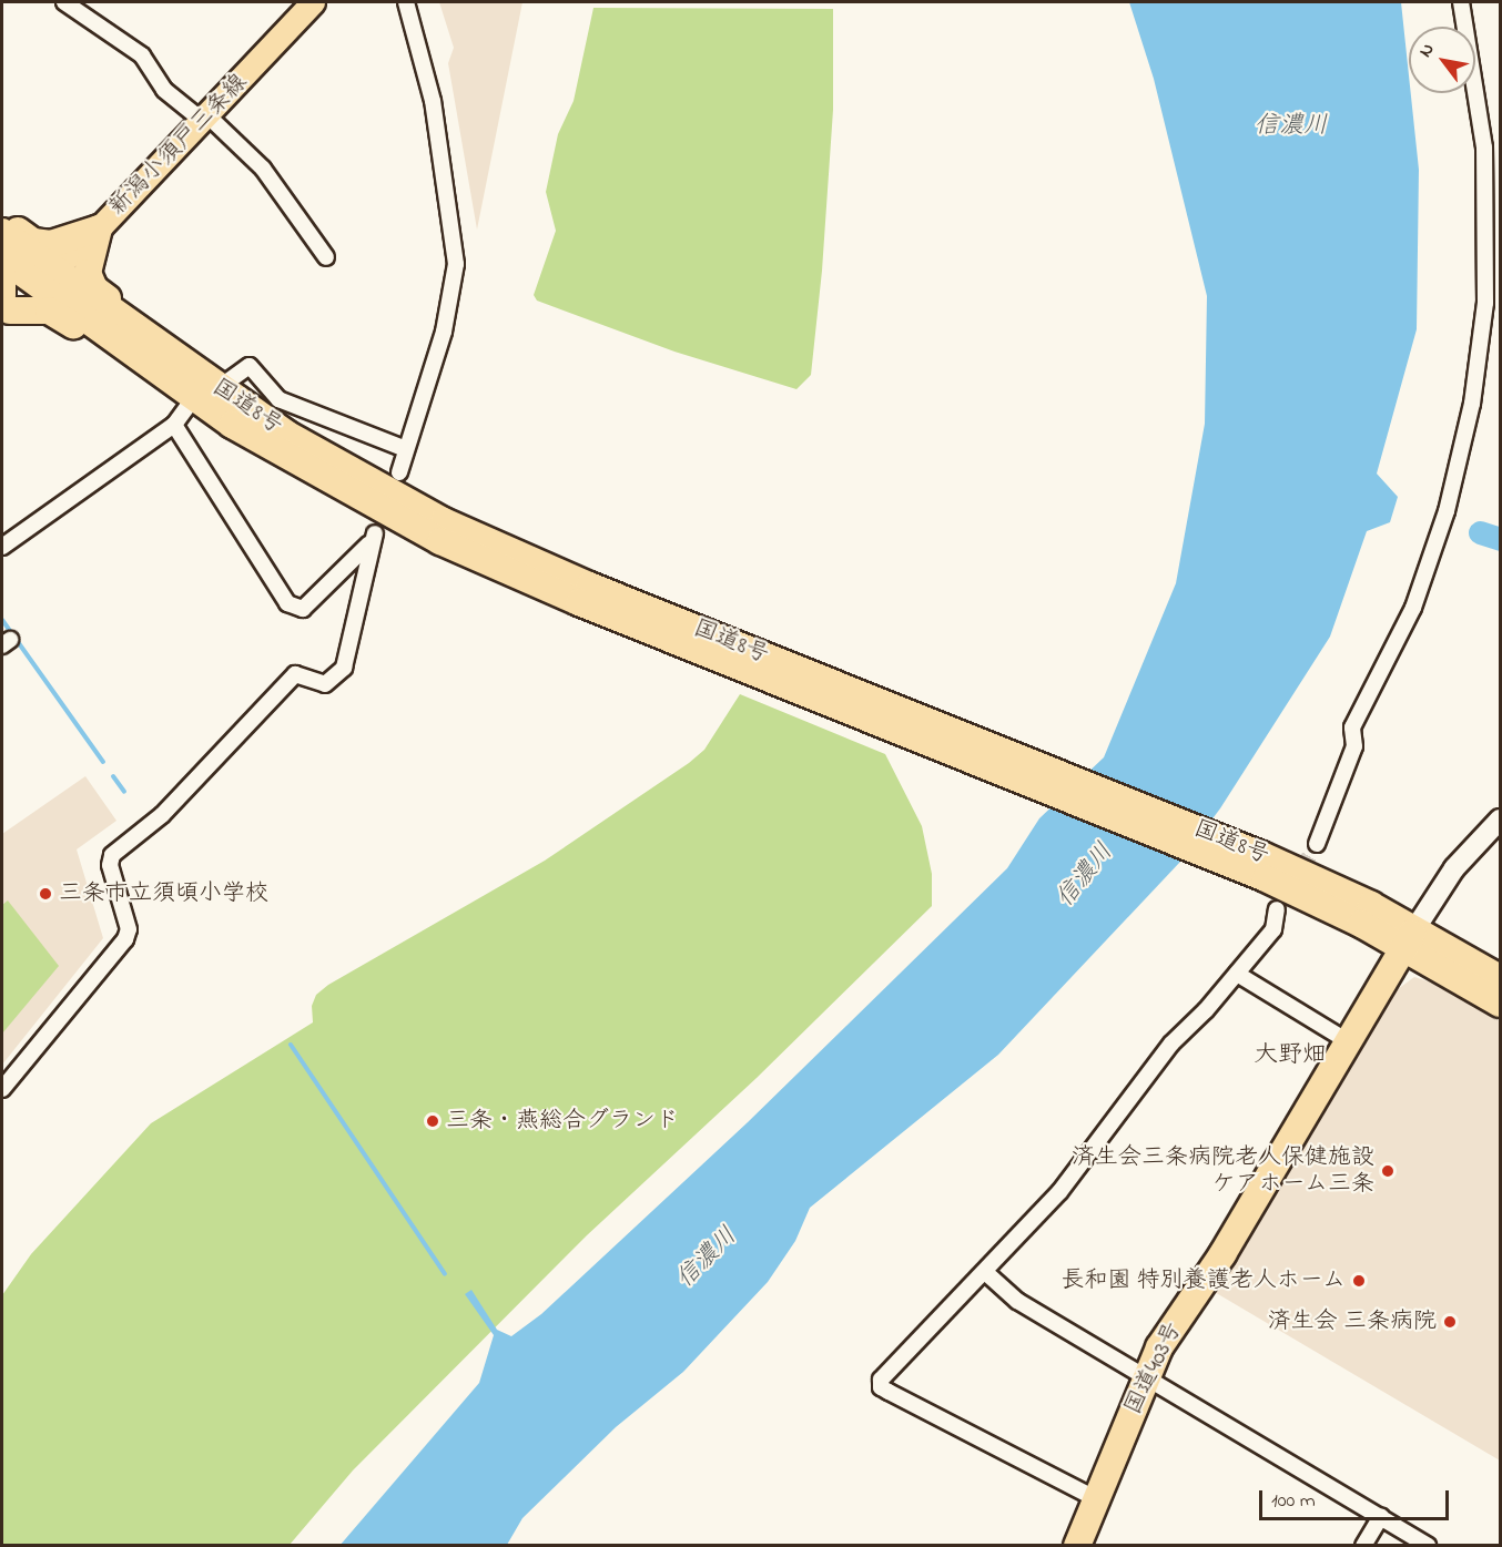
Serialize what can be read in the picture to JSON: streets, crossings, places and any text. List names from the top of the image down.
{
  "streets": {
    "highway": ["国道8号", "国道403号"],
    "main road": ["新潟小須戸三条線"]
  },
  "crossings": [
    ["新潟小須戸三条線", "国道8号"],
    ["国道8号", "国道403号"]
  ],
  "districts": ["大野畑"],
  "water": ["信濃川"],
  "places": [
    "三条市立須頃小学校",
    "三条・燕総合グランド",
    "済生会三条病院老人保健施設 ケアホーム三条",
    "長和園 特別養護老人ホーム",
    "済生会 三条病院"
  ],
  "scale_bar": "100 m",
  "north": "top left"
}
